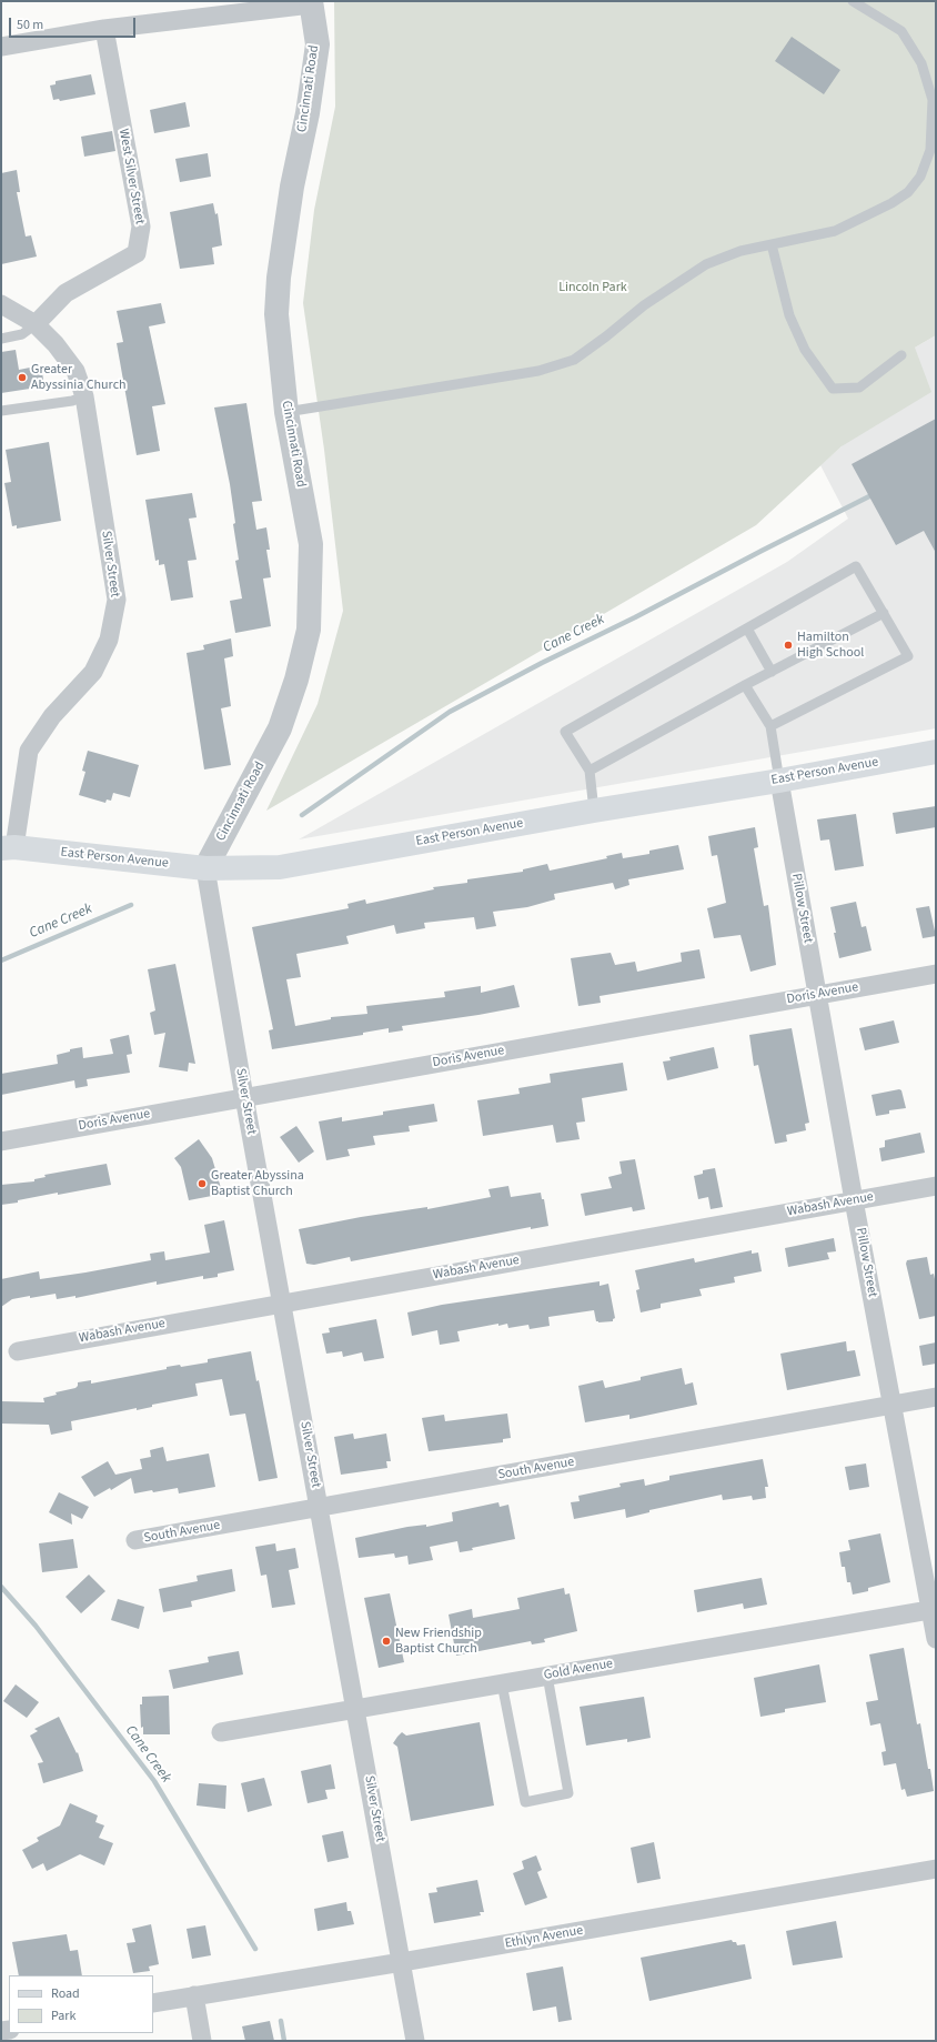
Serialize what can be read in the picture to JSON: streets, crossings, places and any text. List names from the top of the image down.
{
  "streets": {
    "main road": ["East Person Avenue"],
    "street": [
      "Cincinnati Road",
      "West Silver Street",
      "Silver Street",
      "Pillow Street",
      "Doris Avenue",
      "Wabash Avenue",
      "South Avenue",
      "Gold Avenue",
      "Ethlyn Avenue"
    ]
  },
  "crossings": [
    ["Cincinnati Road", "Silver Street"],
    ["Cincinnati Road", "East Person Avenue"],
    ["West Silver Street", "Silver Street"],
    ["Silver Street", "East Person Avenue"],
    ["Silver Street", "Doris Avenue"],
    ["Silver Street", "Wabash Avenue"],
    ["Silver Street", "South Avenue"],
    ["Silver Street", "Gold Avenue"],
    ["Silver Street", "Ethlyn Avenue"],
    ["East Person Avenue", "Pillow Street"],
    ["Pillow Street", "Doris Avenue"],
    ["Pillow Street", "Wabash Avenue"],
    ["Pillow Street", "South Avenue"],
    ["Pillow Street", "Gold Avenue"]
  ],
  "water": ["Cane Creek"],
  "parks": ["Lincoln Park"],
  "places": [
    "Greater Abyssinia Church",
    "Hamilton High School",
    "Greater Abyssina Baptist Church",
    "New Friendship Baptist Church"
  ],
  "legend": ["Road", "Park"],
  "scale_bar": "50 m"
}
